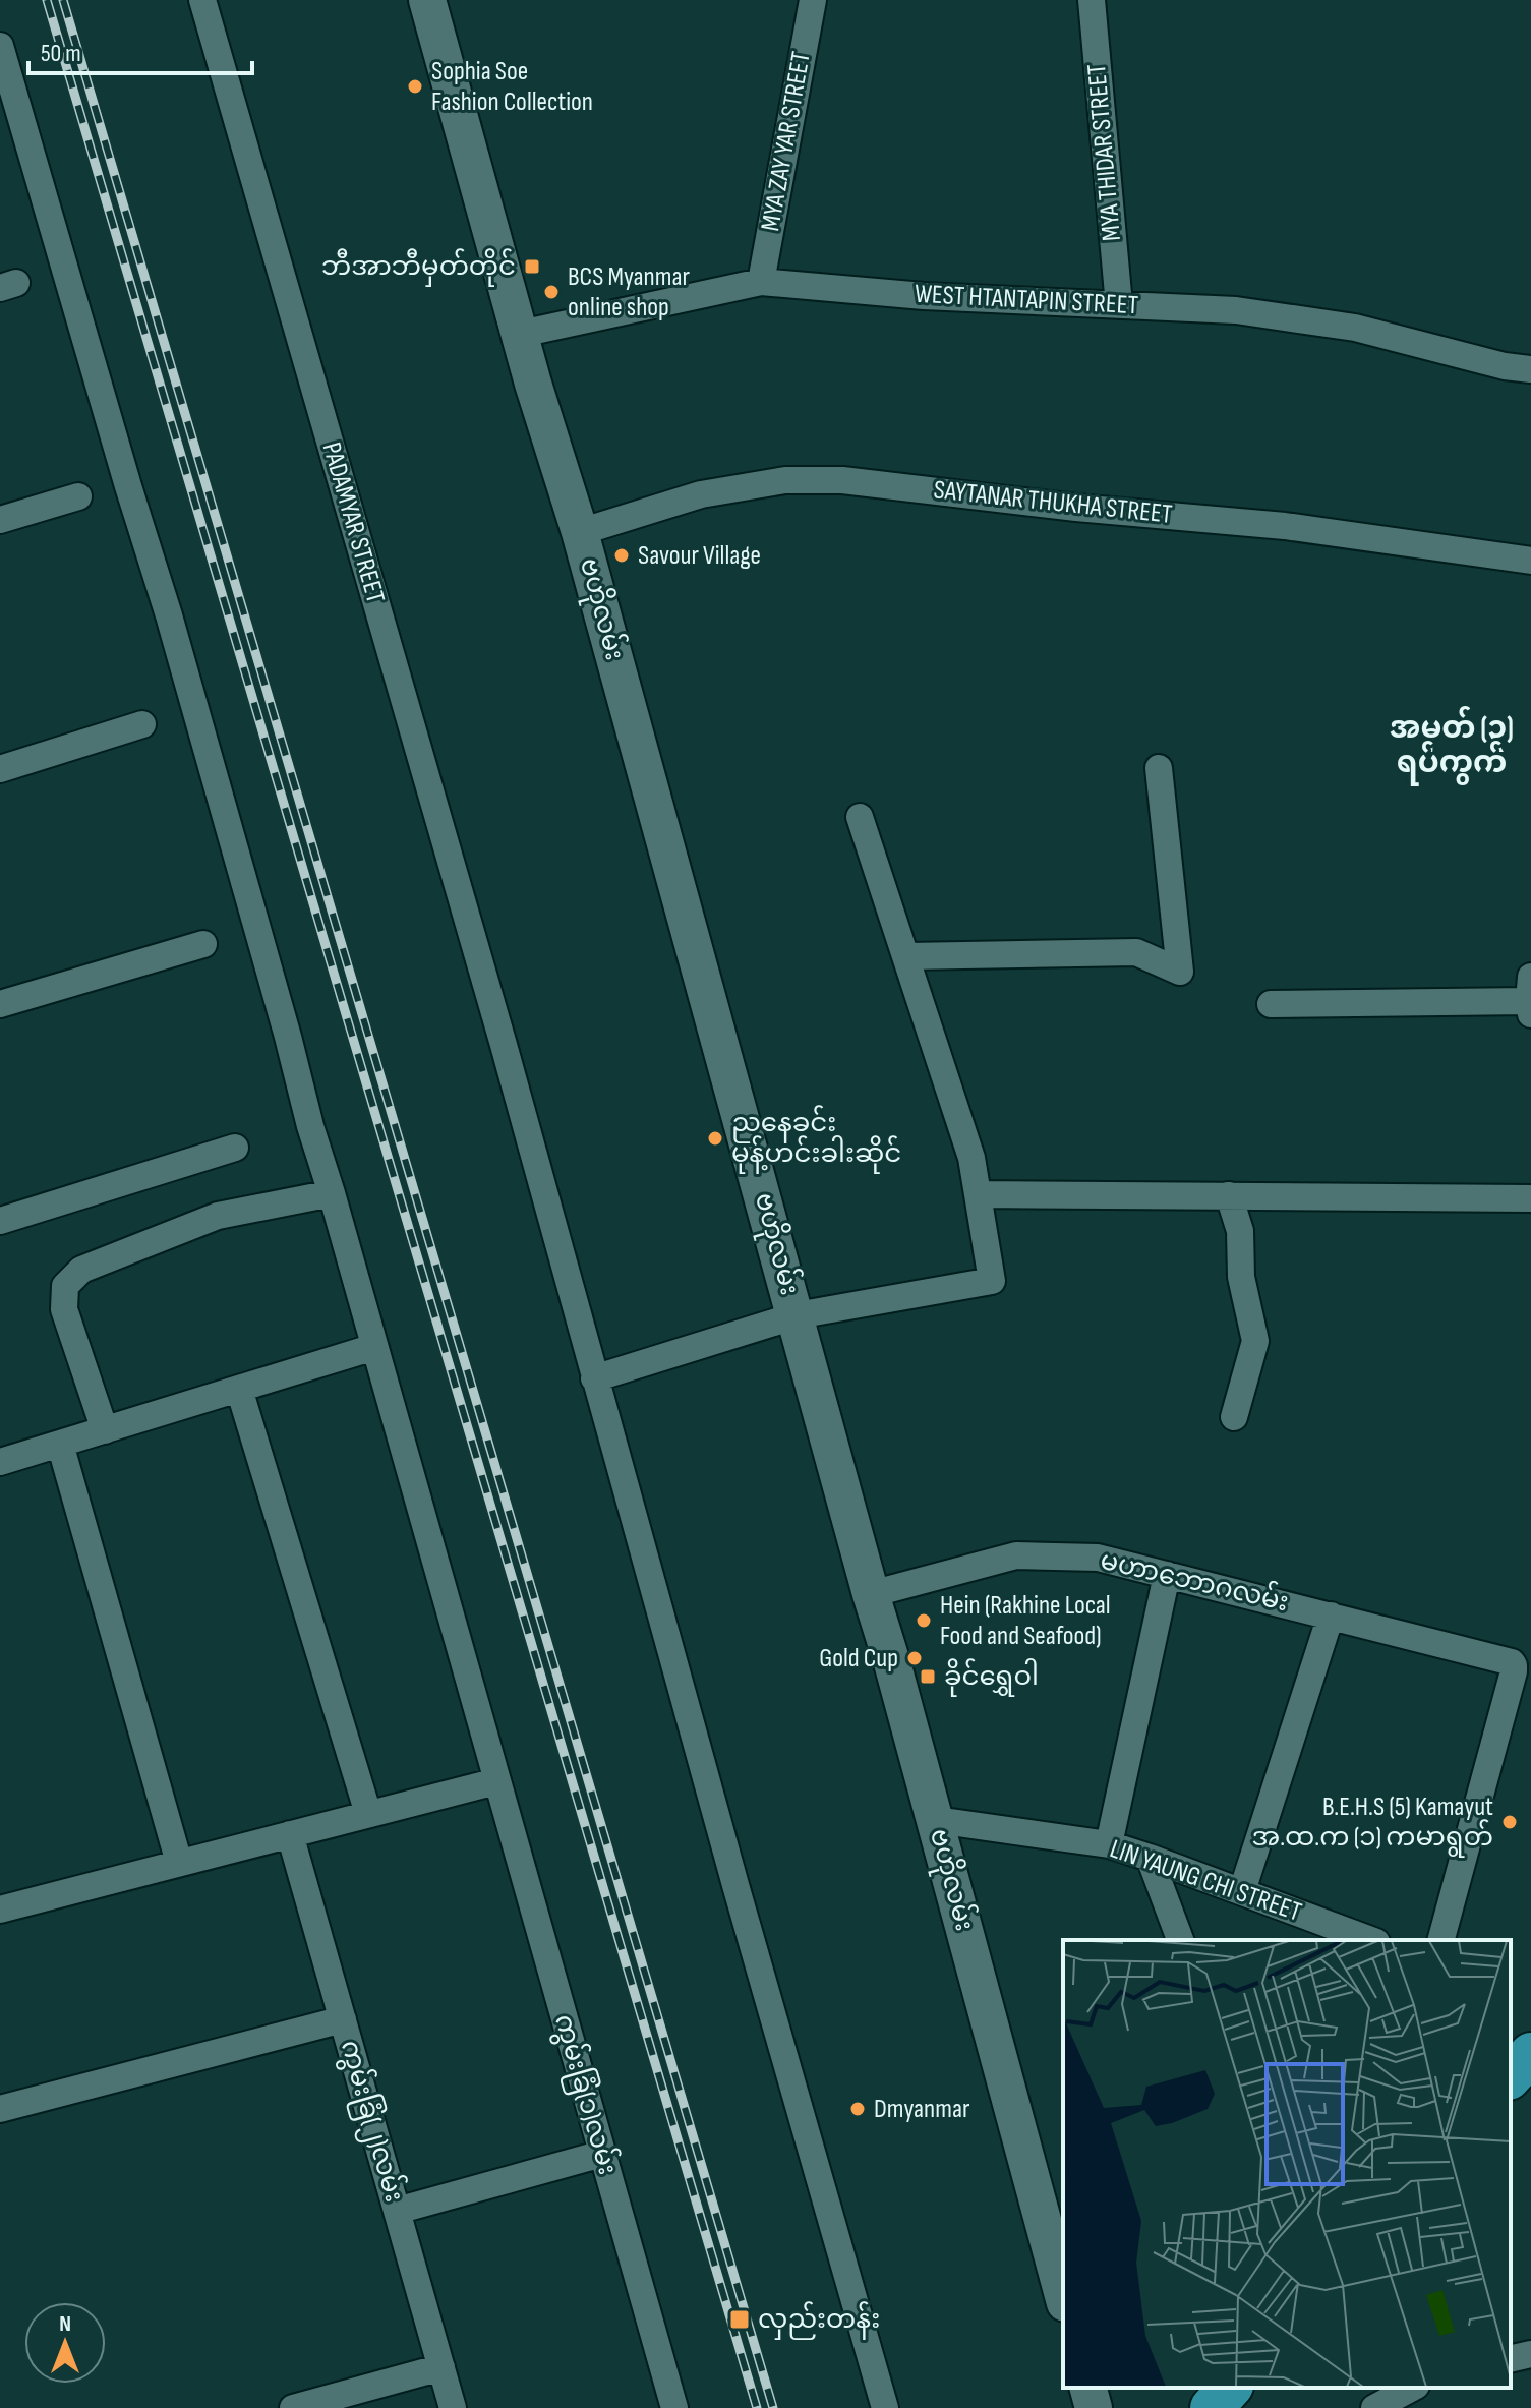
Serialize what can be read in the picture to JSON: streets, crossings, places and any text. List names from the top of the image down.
{
  "streets": {
    "main road": ["ဗဟိုလမ်း"],
    "street": [
      "MYA ZAY YAR STREET",
      "MYA THIDAR STREET",
      "WEST HTANTAPIN STREET",
      "SAYTANAR THUKHA STREET",
      "PADAMYAR STREET",
      "မဟာဘောဂလမ်း",
      "LIN YAUNG CHI STREET",
      "ကွမ်းခြံ(၁)လမ်း",
      "ကွမ်းခြံ(၂)လမ်း"
    ]
  },
  "crossings": [
    ["MYA ZAY YAR STREET", "WEST HTANTAPIN STREET"],
    ["MYA THIDAR STREET", "WEST HTANTAPIN STREET"],
    ["WEST HTANTAPIN STREET", "ဗဟိုလမ်း"],
    ["SAYTANAR THUKHA STREET", "ဗဟိုလမ်း"],
    ["ဗဟိုလမ်း", "မဟာဘောဂလမ်း"],
    ["ဗဟိုလမ်း", "LIN YAUNG CHI STREET"]
  ],
  "districts": ["အမှတ် (၃) ရပ်ကွက်"],
  "places": {
    "other": [
      "Sophia Soe Fashion Collection",
      "BCS Myanmar online shop",
      "Savour Village",
      "ညနေခင်း မုန့်ဟင်းခါးဆိုင်",
      "Hein (Rakhine Local Food and Seafood)",
      "Gold Cup",
      "B.E.H.S (5) Kamayut အ.ထ.က (၁) ကမာရွတ်",
      "Dmyanmar"
    ],
    "transit": ["ဘီအာဘီမှတ်တိုင်", "ခိုင်ရွှေဝါ", "လှည်းတန်း"]
  },
  "scale_bar": "50 m",
  "north": "top"
}
